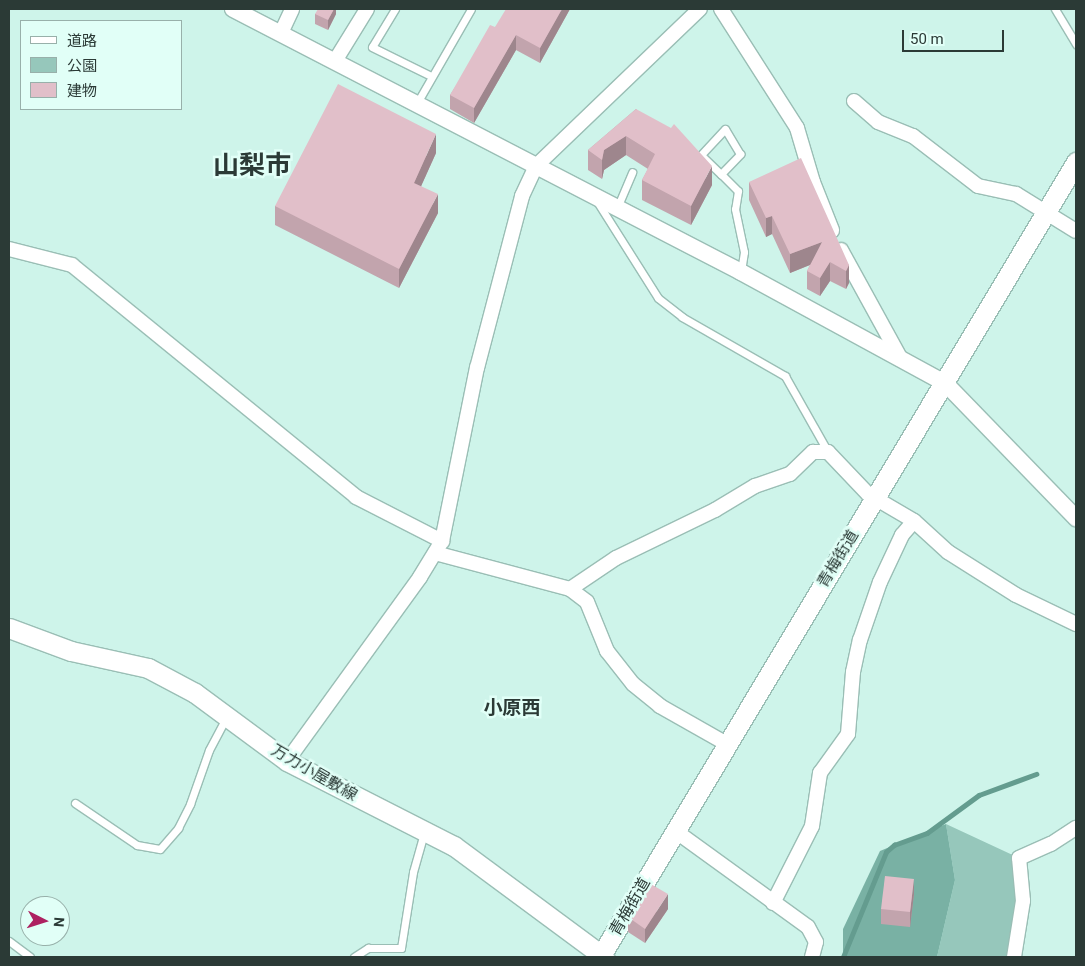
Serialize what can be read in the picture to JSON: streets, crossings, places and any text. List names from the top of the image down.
{
  "streets": {
    "main road": ["青梅街道", "万力小屋敷線"]
  },
  "crossings": [
    ["青梅街道", "万力小屋敷線"]
  ],
  "districts": ["山梨市", "小原西"],
  "legend": ["道路", "公園", "建物"],
  "scale_bar": "50 m",
  "north": "right"
}
